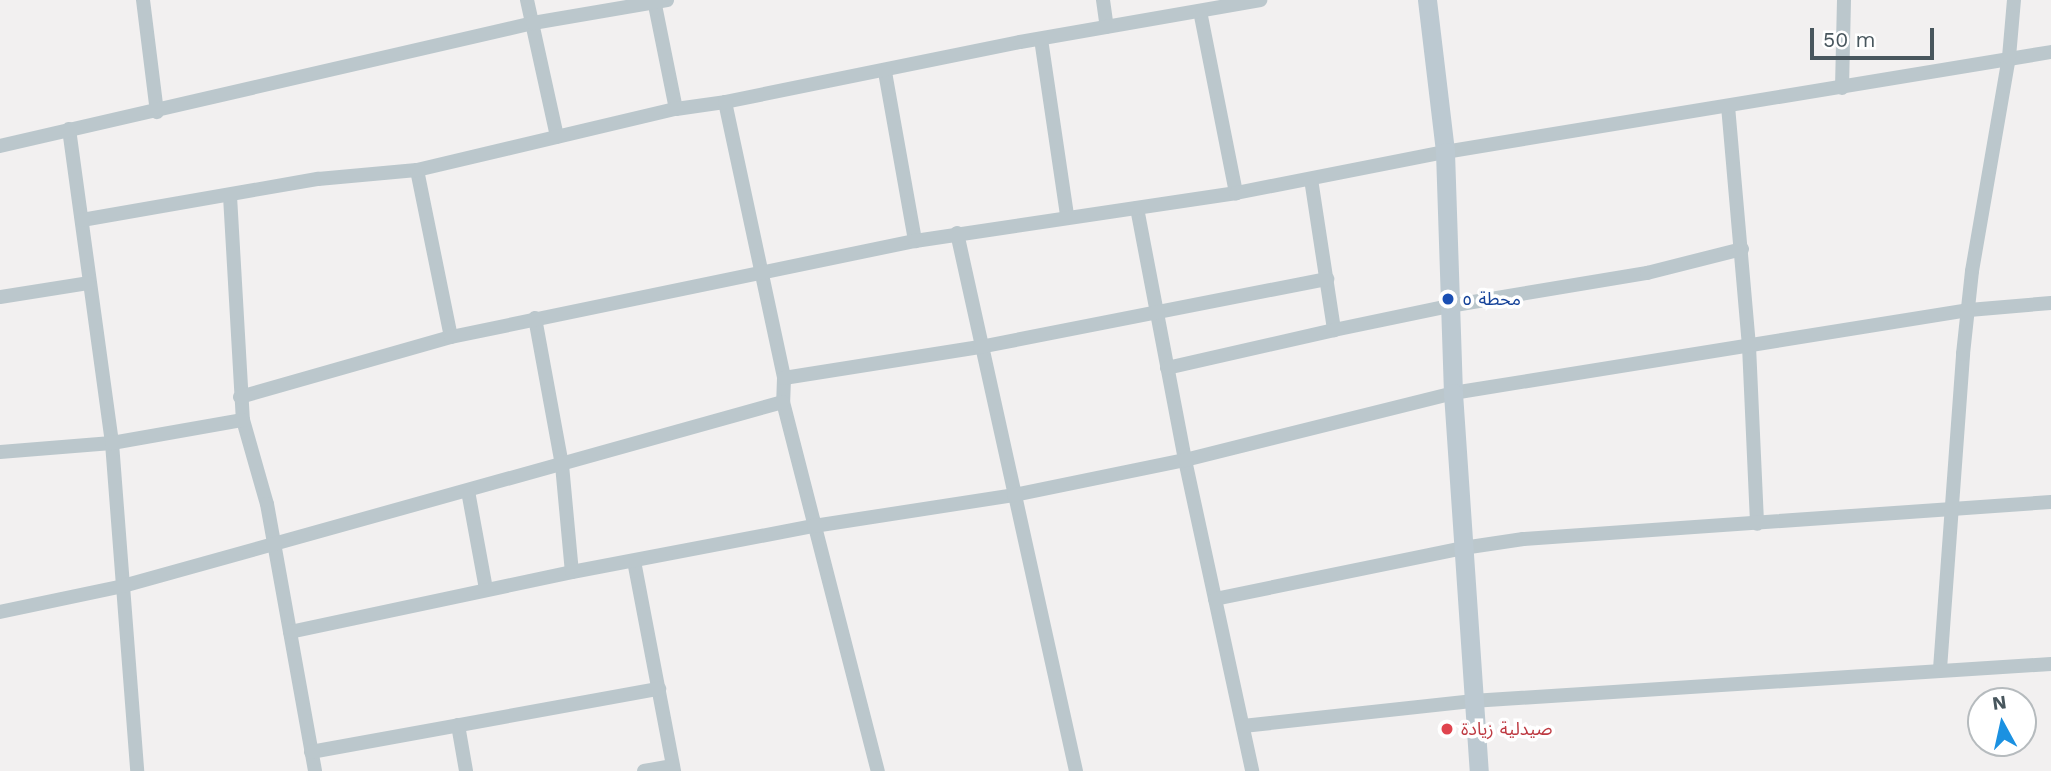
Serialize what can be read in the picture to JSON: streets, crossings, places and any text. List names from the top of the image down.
{
  "places": ["محطة ٥", "صيدلية زيادة"],
  "scale_bar": "50 m",
  "north": "top"
}
